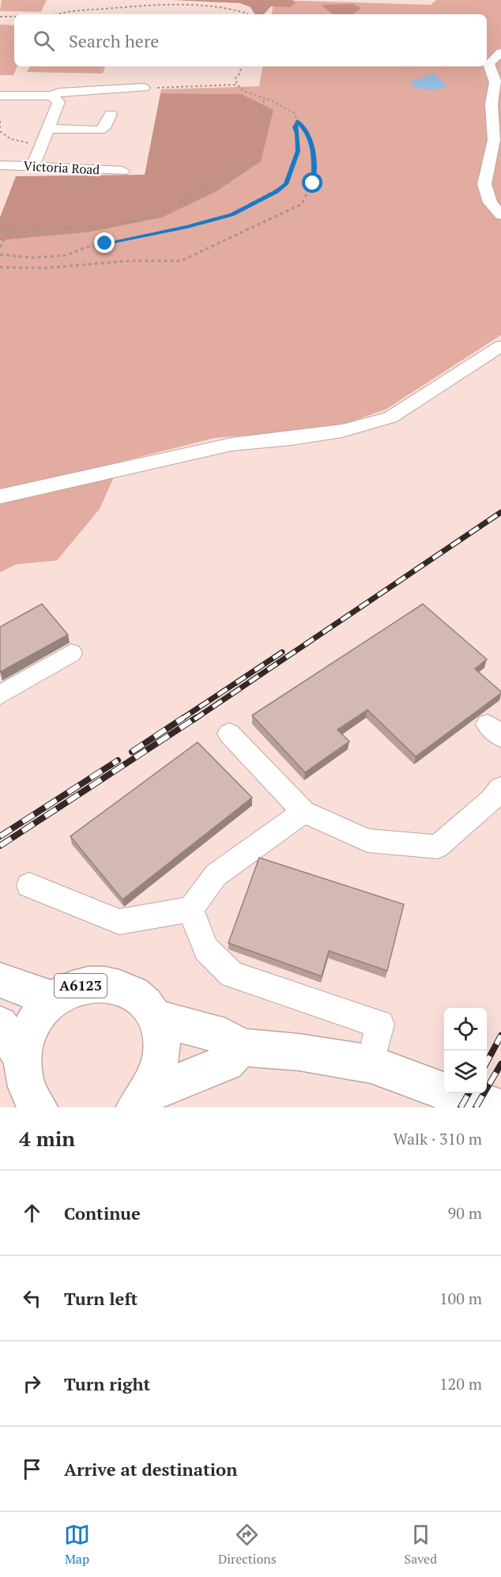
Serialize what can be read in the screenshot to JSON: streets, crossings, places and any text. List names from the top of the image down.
{
  "streets": {
    "main road": ["A6123"],
    "street": ["Victoria Road"]
  },
  "page": {
    "search": "Search here",
    "heading": ["4 min", "Walk · 310 m"],
    "list": [
      ["Continue", "90 m"],
      ["Turn left", "100 m"],
      ["Turn right", "120 m"],
      "Arrive at destination"
    ],
    "nav": ["Map", "Directions", "Saved"]
  }
}
